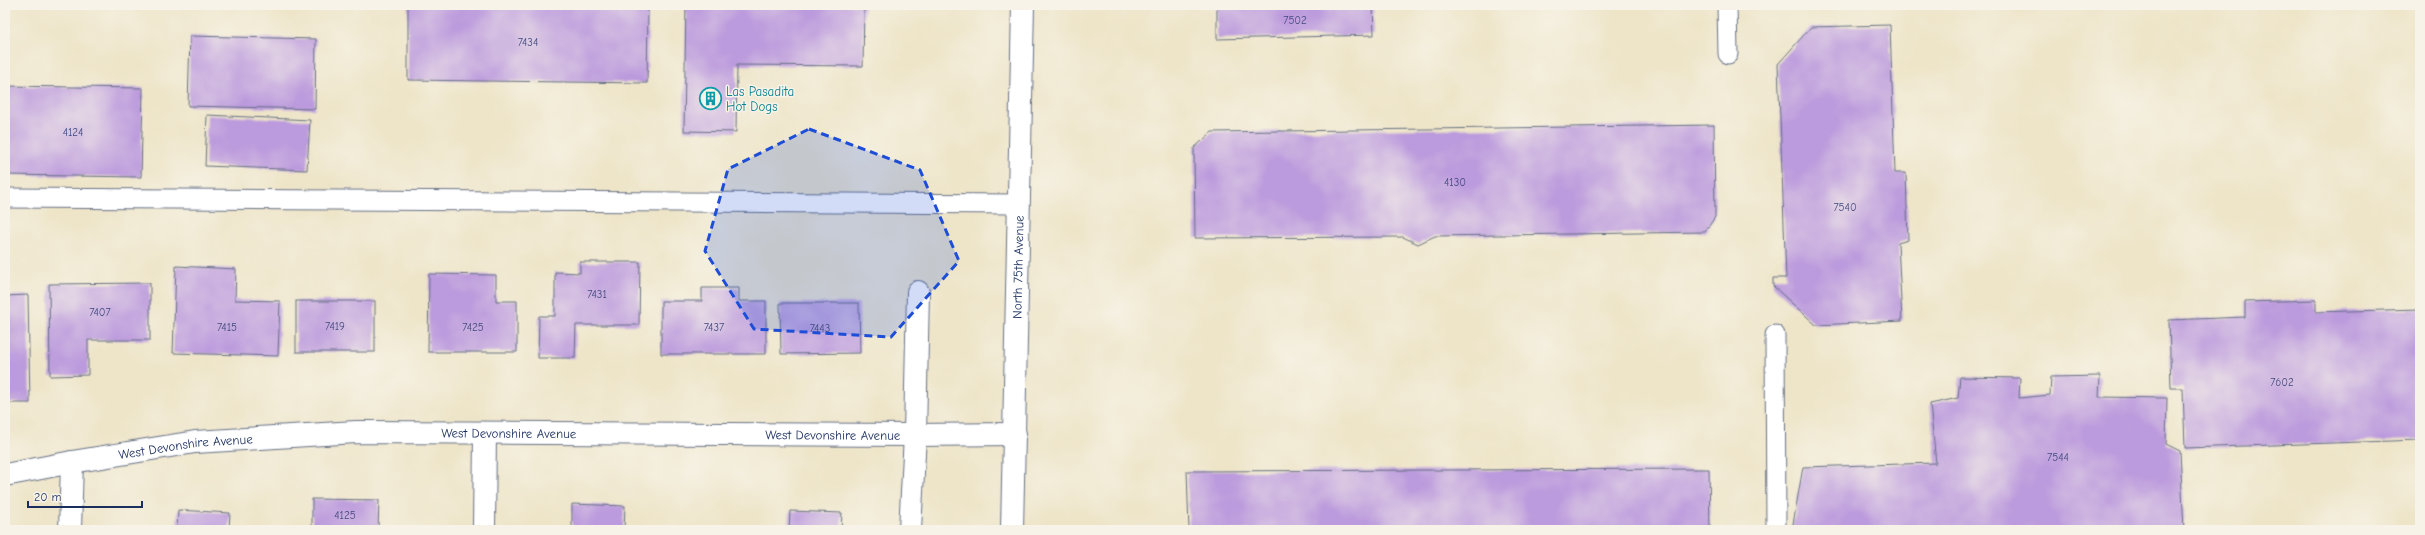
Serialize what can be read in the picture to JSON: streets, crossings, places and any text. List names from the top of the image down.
{
  "streets": {
    "street": ["North 75th Avenue", "West Devonshire Avenue"]
  },
  "crossings": [
    ["North 75th Avenue", "West Devonshire Avenue"]
  ],
  "places": {
    "building": ["Las Pasadita Hot Dogs"]
  },
  "house_numbers": [
    "7502",
    "7434",
    "4124",
    "4130",
    "7540",
    "7431",
    "7407",
    "7419",
    "7415",
    "7425",
    "7437",
    "7443",
    "7602",
    "7544",
    "4125"
  ],
  "scale_bar": "20 m"
}
